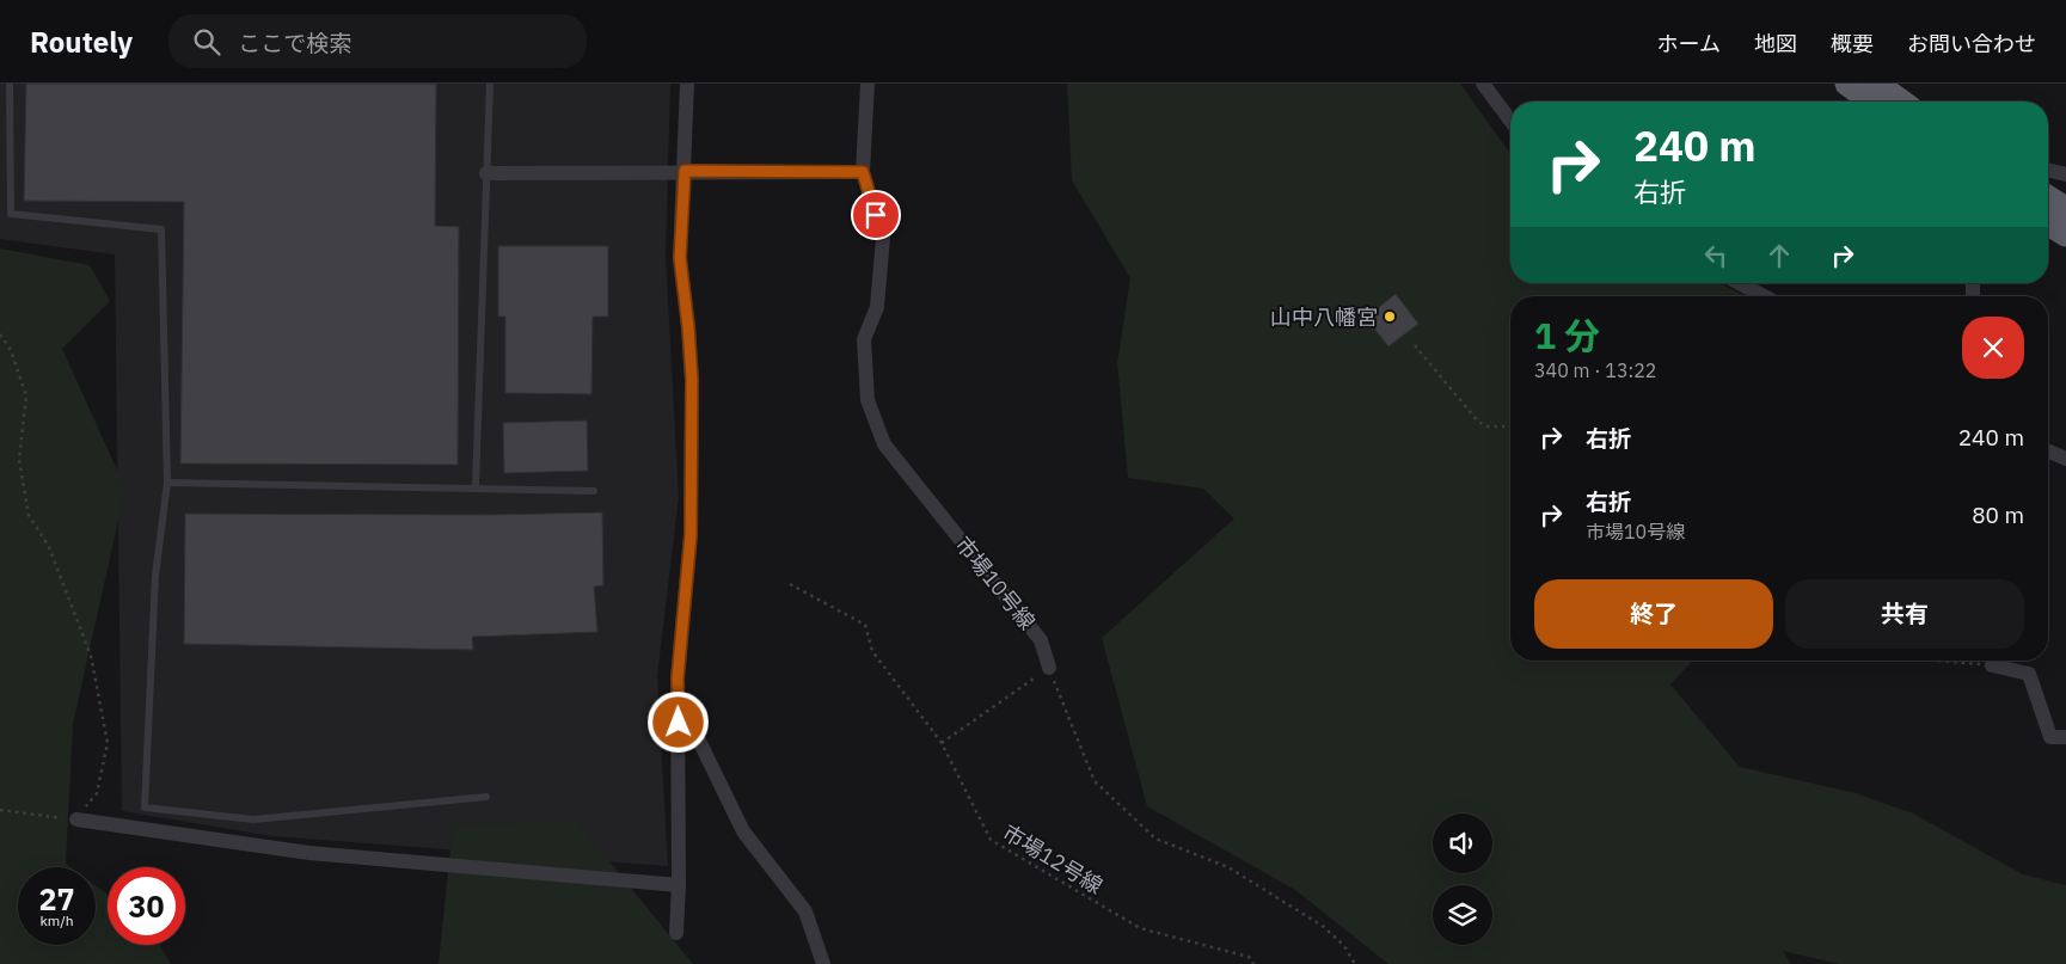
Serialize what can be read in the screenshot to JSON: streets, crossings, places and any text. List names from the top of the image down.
{
  "streets": {
    "street": ["市場10号線"],
    "path": ["市場12号線"]
  },
  "places": ["山中八幡宮"],
  "page": {
    "header": "Routely",
    "search": "ここで検索",
    "nav": [
      "ホーム",
      "地図",
      "概要",
      "お問い合わせ"
    ],
    "turn": ["240 m", "右折"],
    "heading": ["1 分", "340 m · 13:22"],
    "list": [
      {
        "name": "右折",
        "value": "240 m"
      },
      {
        "name": "右折",
        "note": "市場10号線",
        "value": "80 m"
      }
    ],
    "buttons": ["終了", "共有"],
    "speed": "27 km/h",
    "limit": "30"
  }
}
